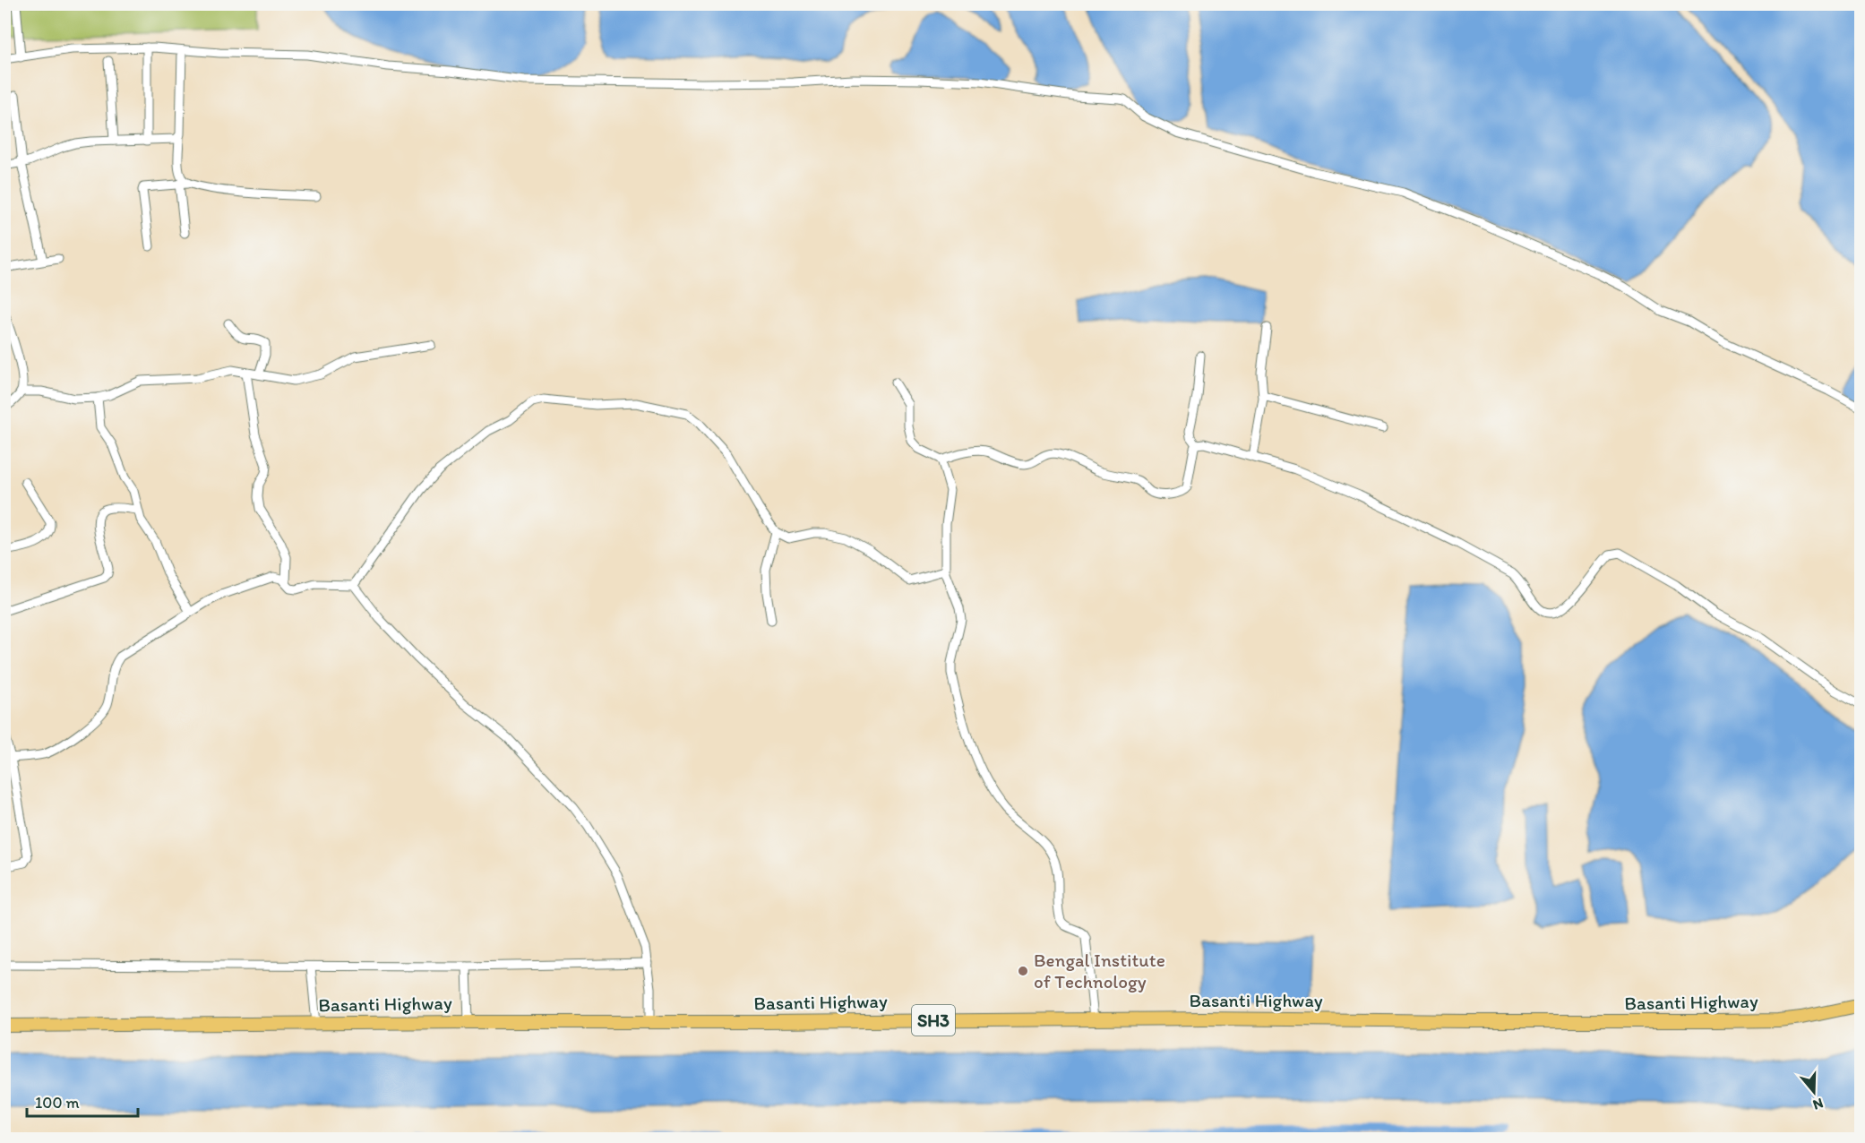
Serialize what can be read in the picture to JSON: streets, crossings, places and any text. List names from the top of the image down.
{
  "streets": {
    "main road": ["Basanti Highway", "SH3"]
  },
  "places": ["Bengal Institute of Technology"],
  "scale_bar": "100 m",
  "north": "bottom"
}
